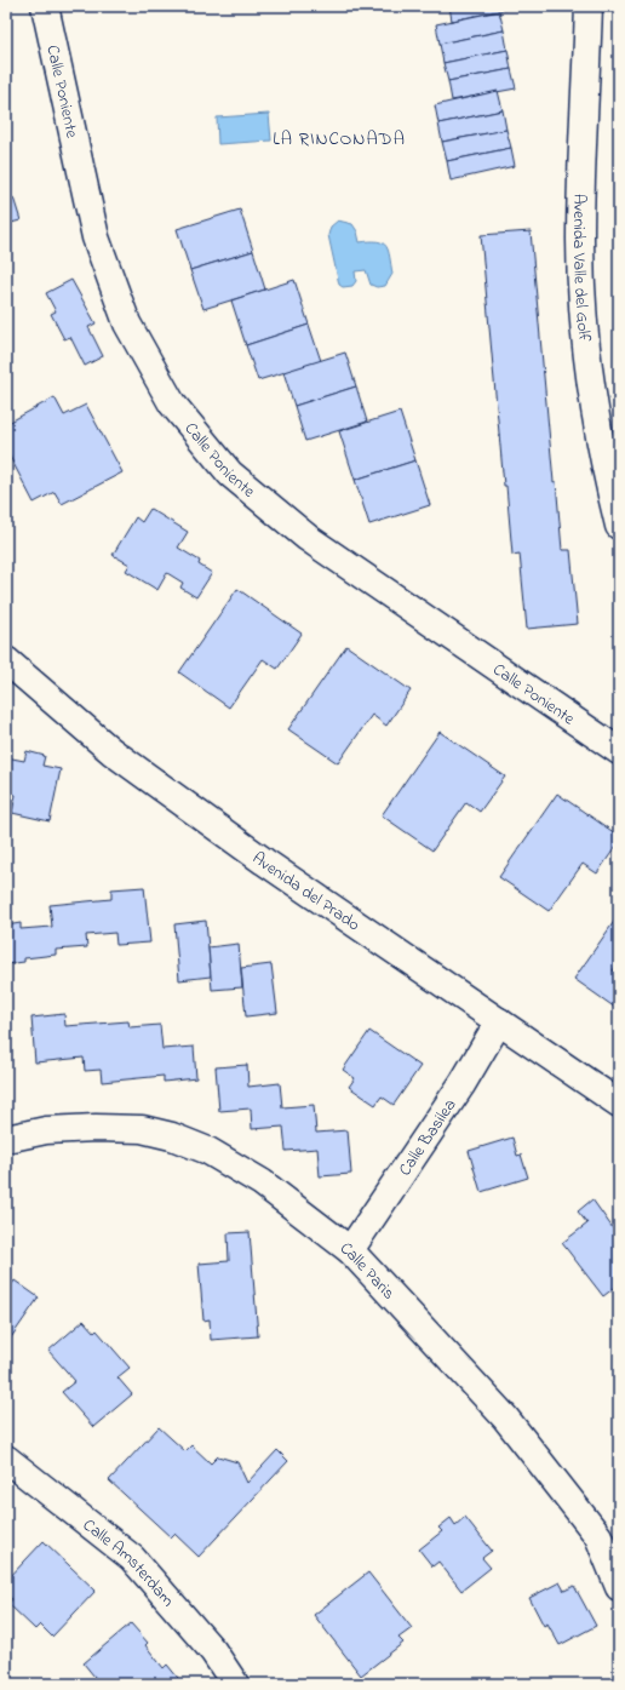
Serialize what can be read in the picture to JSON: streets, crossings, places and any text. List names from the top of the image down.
{
  "streets": {
    "street": [
      "Calle Poniente",
      "Avenida Valle del Golf",
      "Avenida del Prado",
      "Calle Basilea",
      "Calle Paris",
      "Calle Amsterdam"
    ]
  },
  "crossings": [
    ["Avenida del Prado", "Calle Basilea"],
    ["Calle Basilea", "Calle Paris"]
  ],
  "districts": ["LA RINCONADA"]
}
